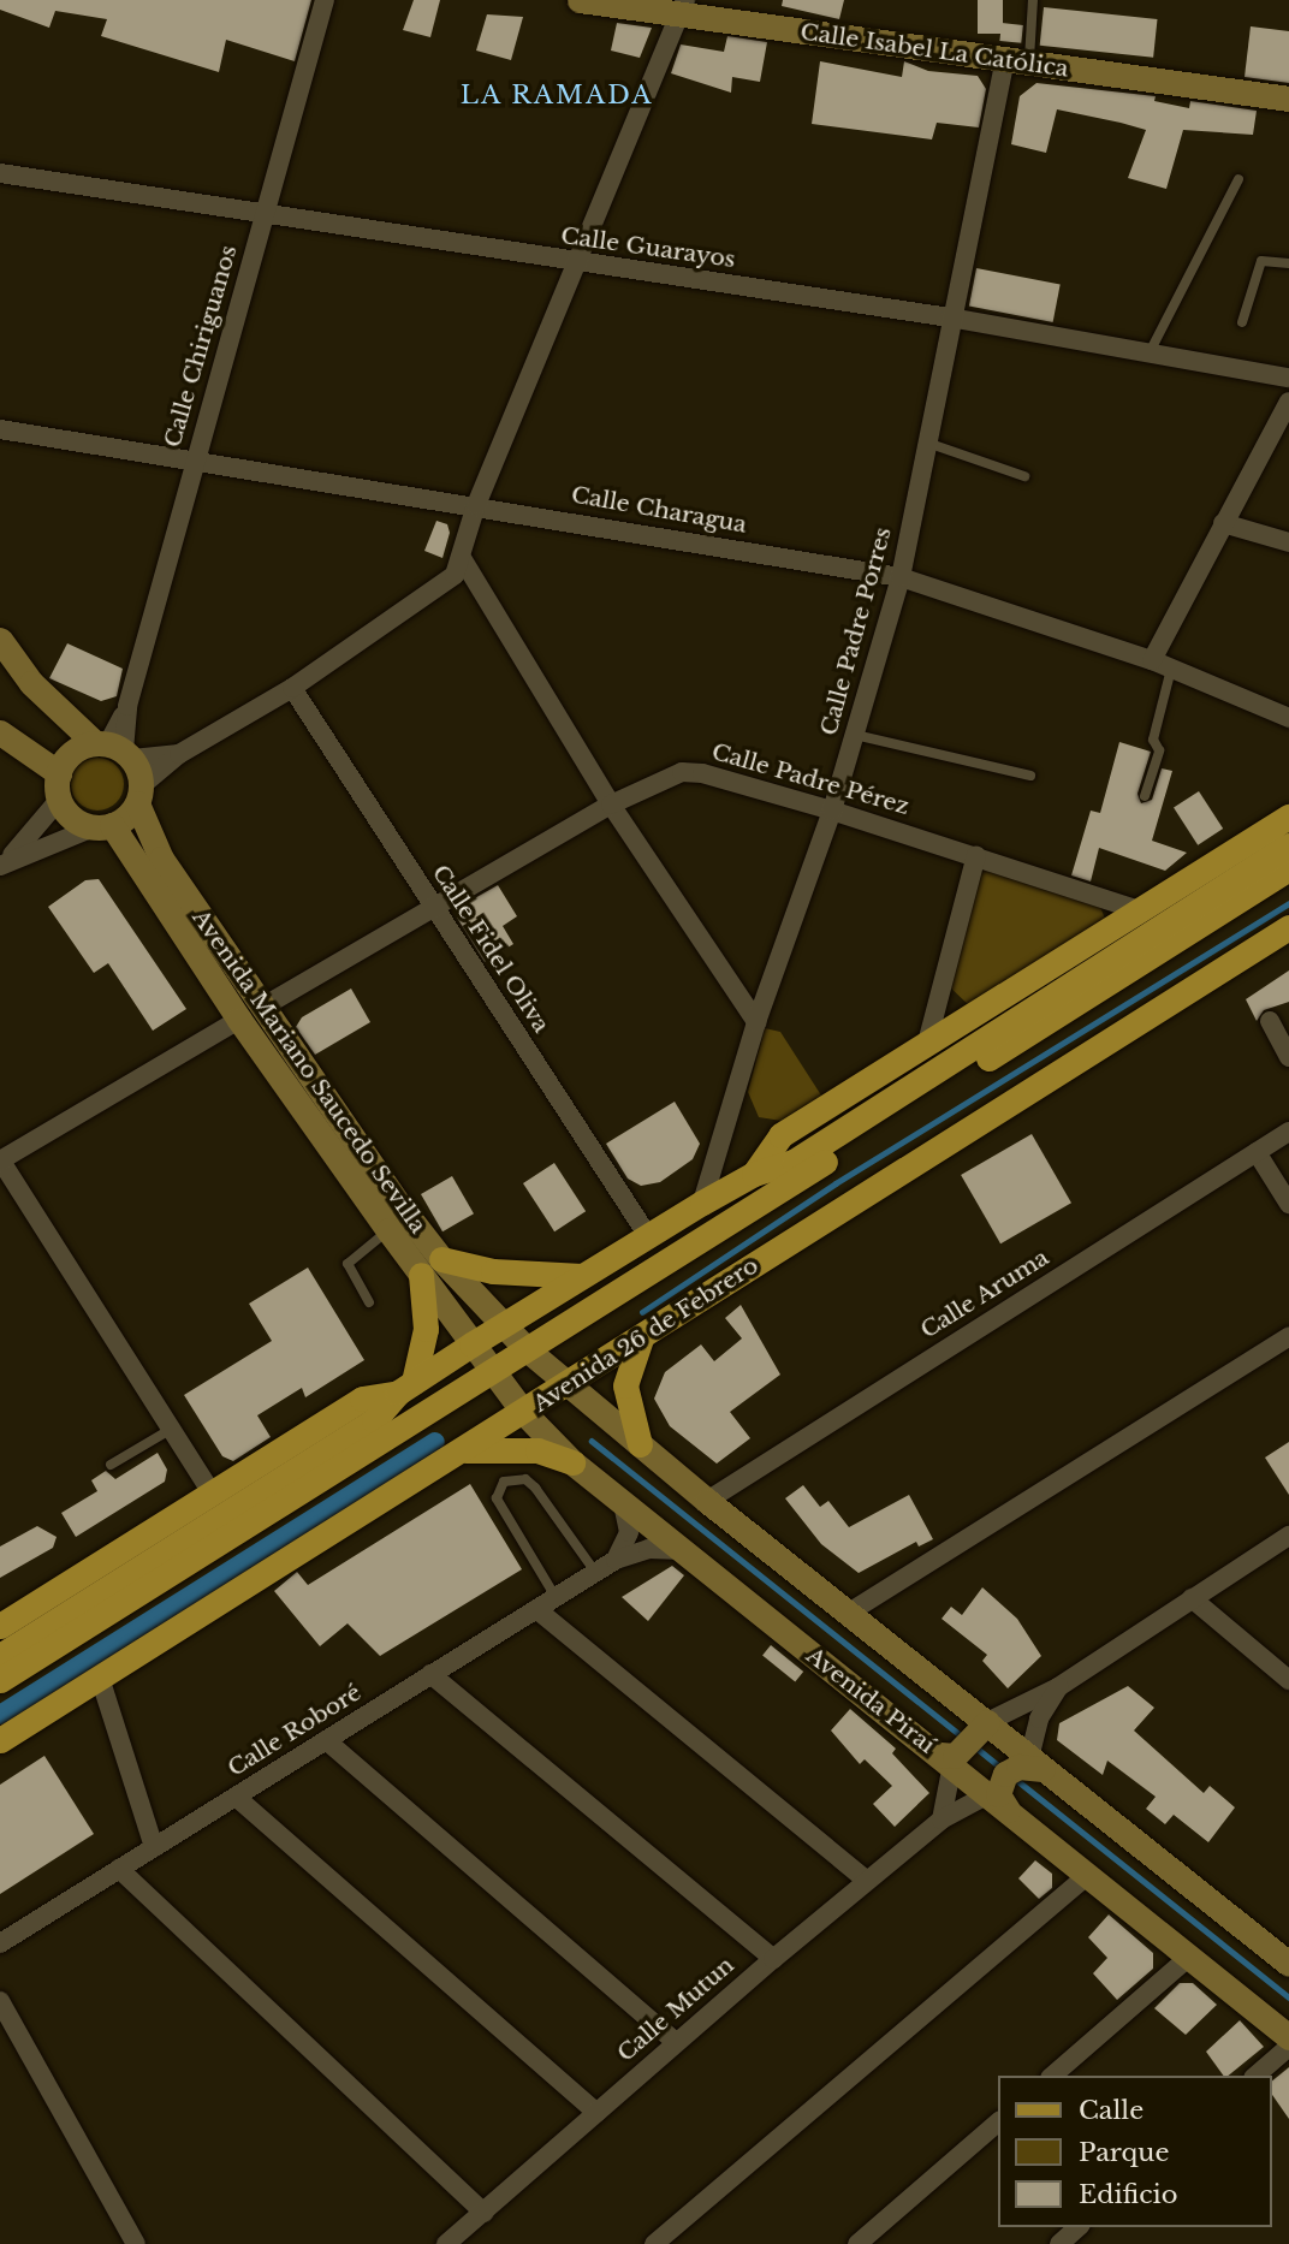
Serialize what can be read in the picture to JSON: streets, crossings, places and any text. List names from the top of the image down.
{
  "streets": {
    "main road": ["Avenida 26 de Febrero"],
    "street": [
      "Calle Isabel La Católica",
      "Calle Guarayos",
      "Calle Chiriguanos",
      "Calle Charagua",
      "Calle Padre Porres",
      "Calle Padre Pérez",
      "Calle Fidel Oliva",
      "Avenida Mariano Saucedo Sevilla",
      "Calle Aruma",
      "Avenida Piraí",
      "Calle Roboré",
      "Calle Mutun"
    ]
  },
  "crossings": [
    ["Calle Isabel La Católica", "Calle Padre Porres"],
    ["Calle Guarayos", "Calle Chiriguanos"],
    ["Calle Guarayos", "Calle Padre Porres"],
    ["Calle Chiriguanos", "Calle Charagua"],
    ["Calle Chiriguanos", "Avenida Mariano Saucedo Sevilla"],
    ["Calle Charagua", "Calle Padre Porres"],
    ["Calle Padre Porres", "Calle Padre Pérez"],
    ["Calle Padre Pérez", "Calle Fidel Oliva"],
    ["Calle Padre Pérez", "Avenida Mariano Saucedo Sevilla"],
    ["Avenida Mariano Saucedo Sevilla", "Avenida Piraí"],
    ["Avenida 26 de Febrero", "Avenida Piraí"],
    ["Avenida Piraí", "Calle Roboré"],
    ["Avenida Piraí", "Calle Mutun"]
  ],
  "districts": ["LA RAMADA"],
  "legend": ["Calle", "Parque", "Edificio"]
}
